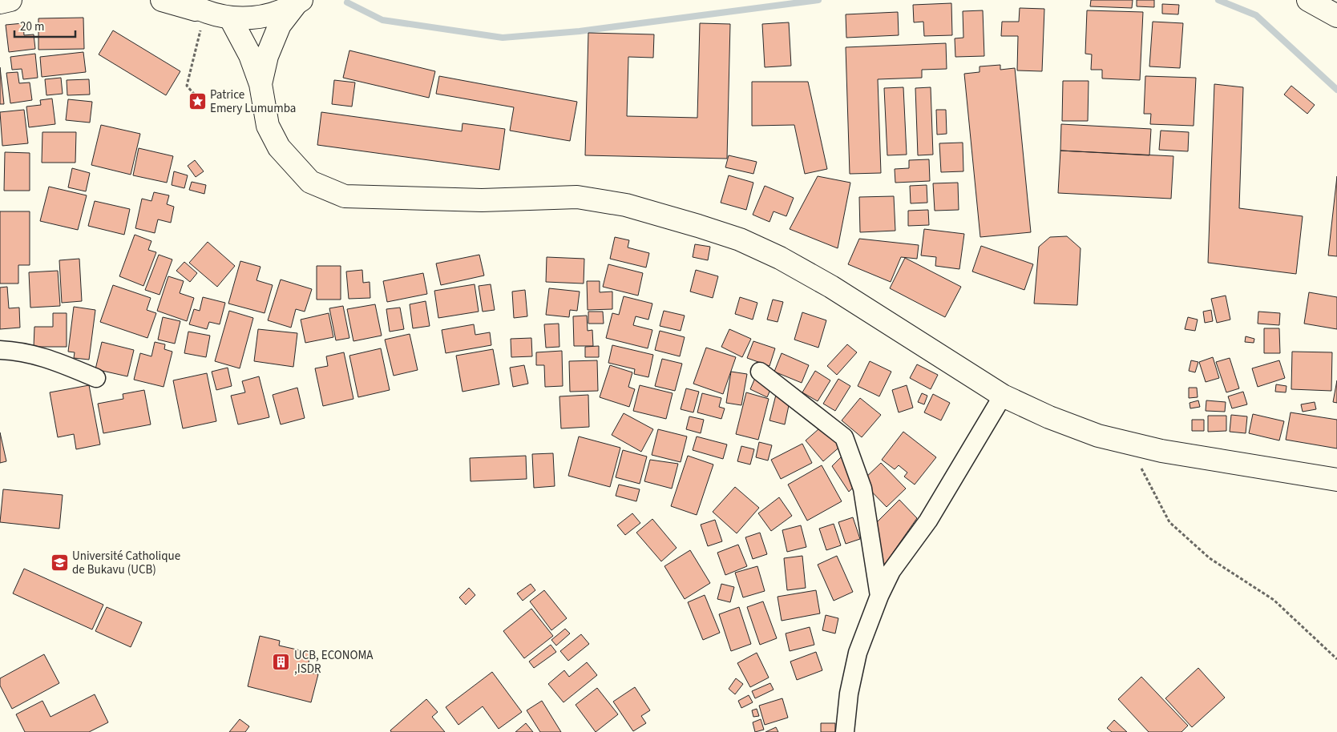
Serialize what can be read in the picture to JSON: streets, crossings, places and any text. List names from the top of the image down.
{
  "places": {
    "place": ["Patrice Emery Lumumba"],
    "school or university": ["Université Catholique de Bukavu (UCB)"],
    "building": ["UCB, ECONOMA ,ISDR"]
  },
  "scale_bar": "20 m"
}
